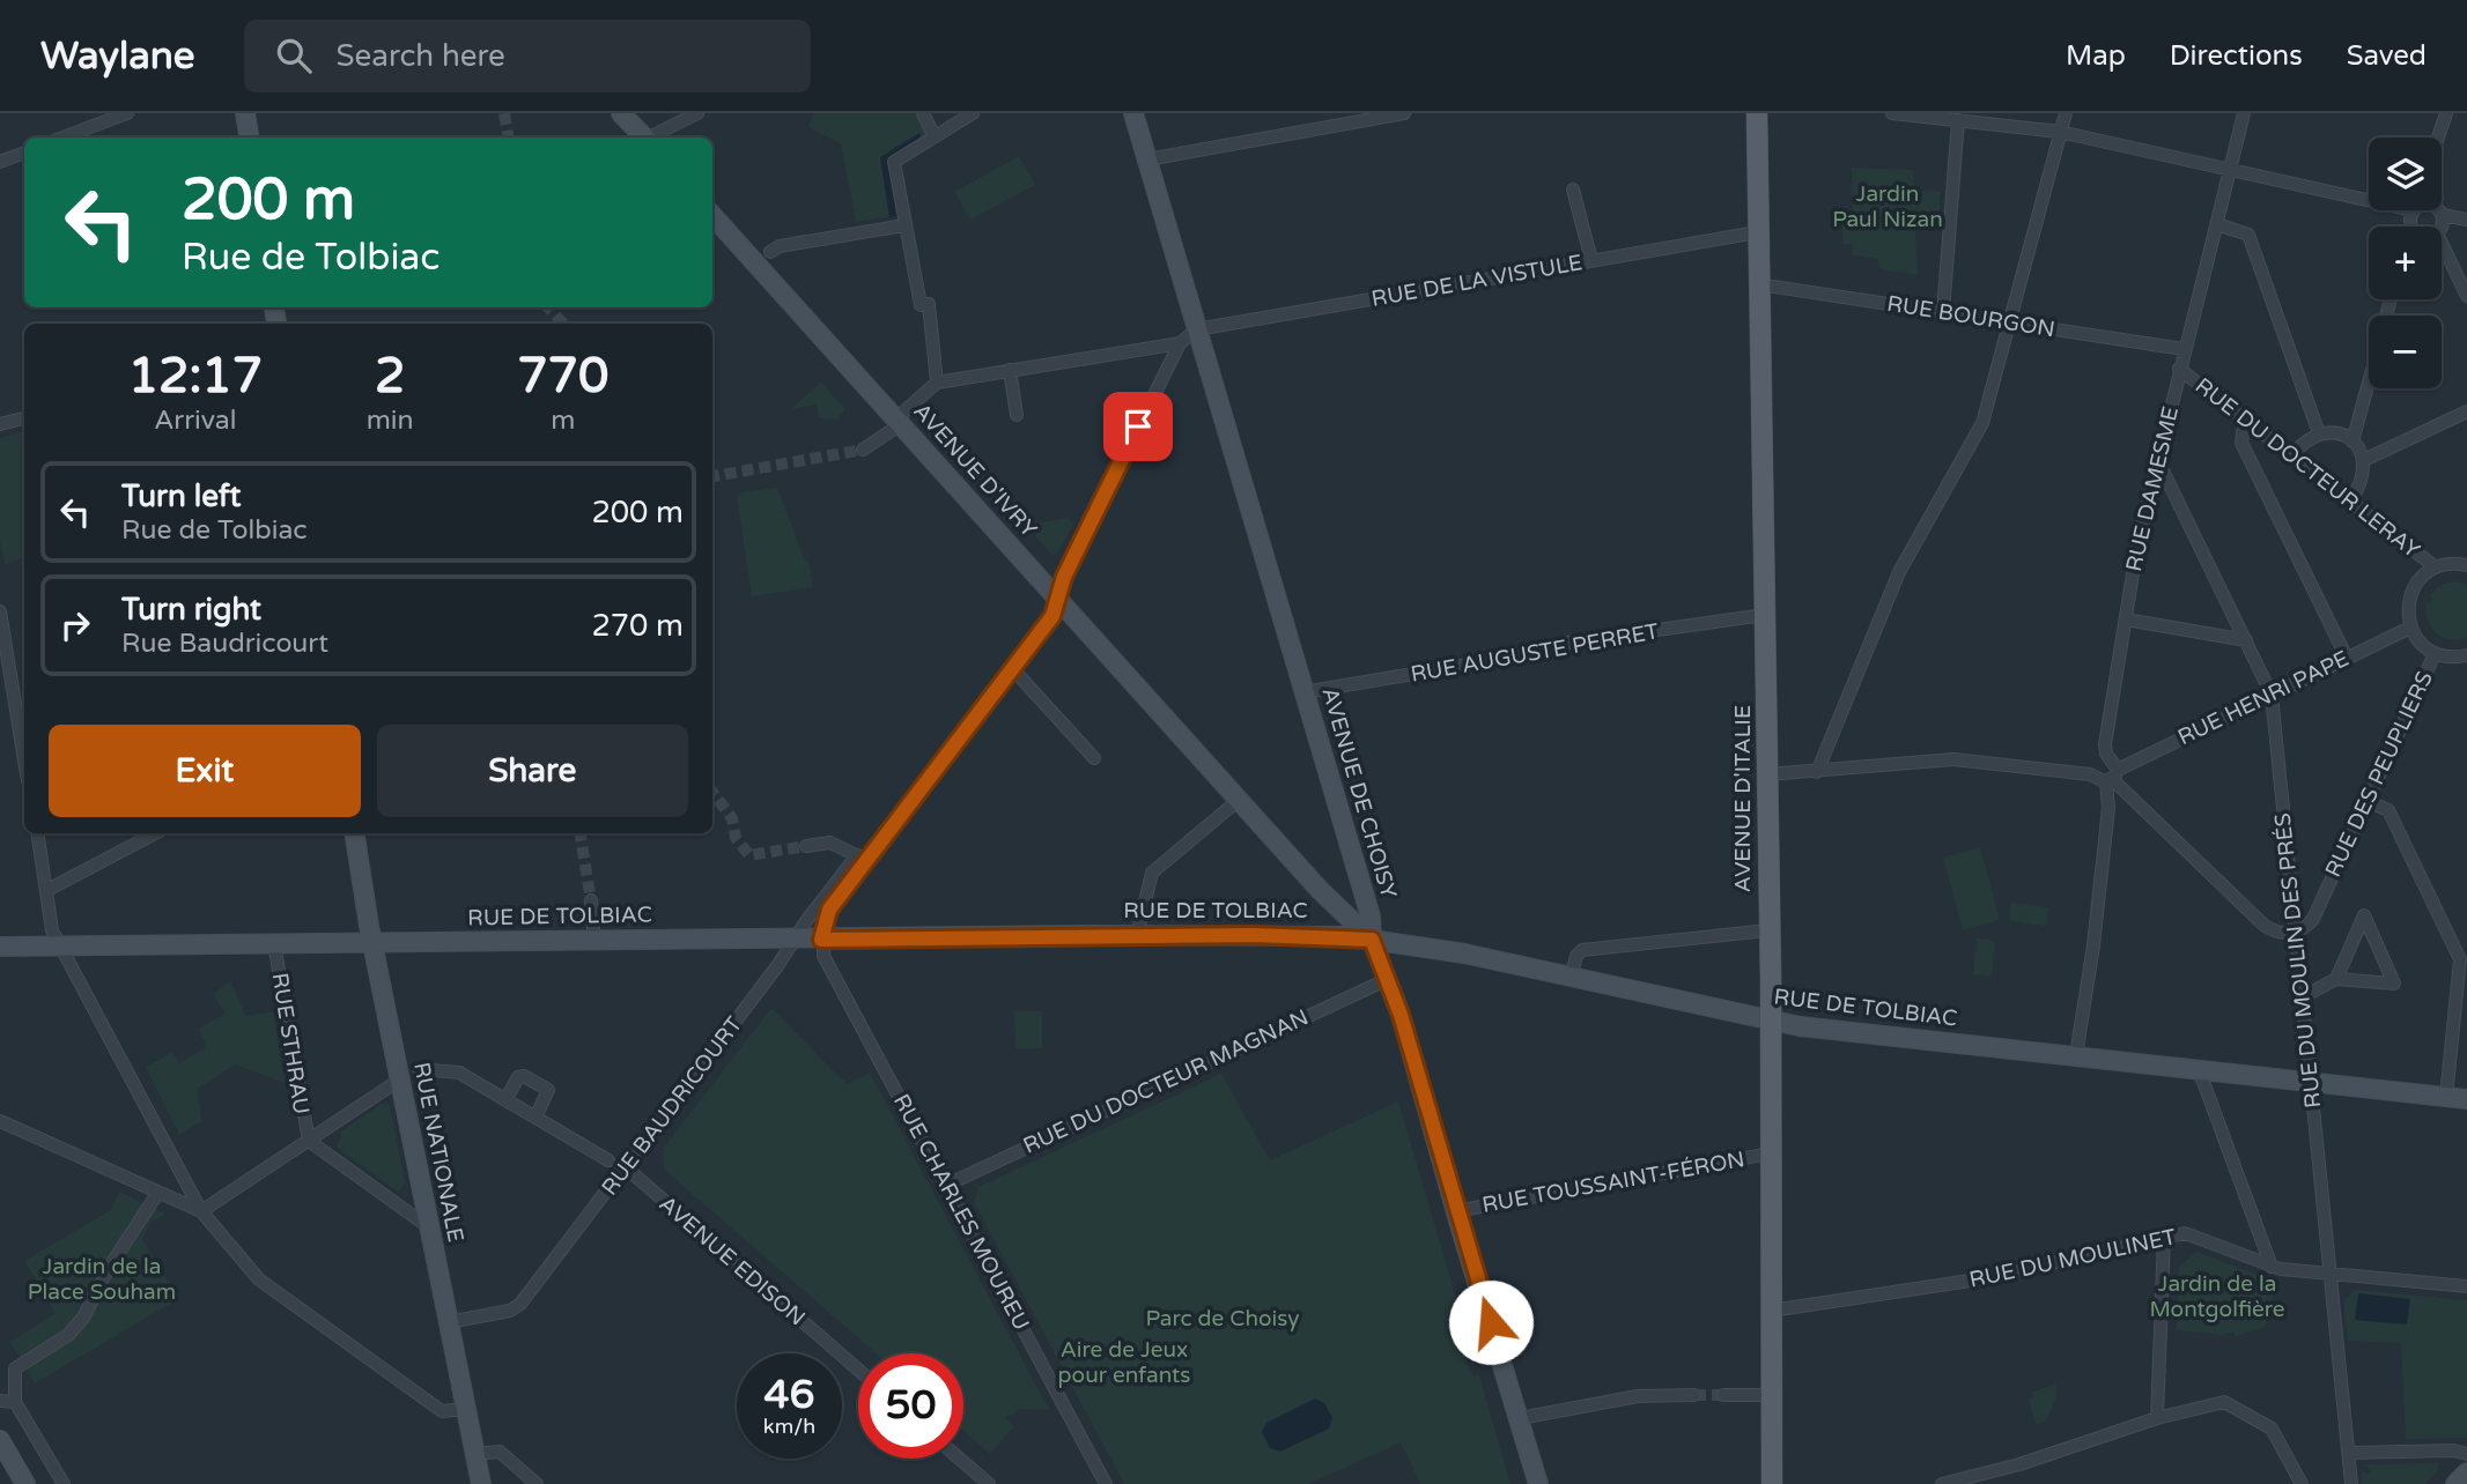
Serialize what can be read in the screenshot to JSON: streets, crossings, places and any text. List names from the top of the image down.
{
  "streets": {
    "main road": [
      "AVENUE D'IVRY",
      "AVENUE DE CHOISY",
      "AVENUE D'ITALIE",
      "RUE DE TOLBIAC",
      "RUE NATIONALE"
    ],
    "street": [
      "RUE DE LA VISTULE",
      "RUE BOURGON",
      "RUE DU DOCTEUR LERAY",
      "RUE DAMESME",
      "RUE AUGUSTE PERRET",
      "RUE HENRI PAPE",
      "RUE DES PEUPLIERS",
      "RUE DU MOULIN DES PRÉS",
      "RUE STHRAU",
      "RUE DU DOCTEUR MAGNAN",
      "RUE BAUDRICOURT",
      "RUE TOUSSAINT-FÉRON",
      "RUE CHARLES MOUREU",
      "RUE DU MOULINET",
      "AVENUE EDISON"
    ]
  },
  "crossings": [
    ["RUE DE LA VISTULE", "AVENUE DE CHOISY"],
    ["RUE DE LA VISTULE", "AVENUE D'ITALIE"],
    ["RUE DE LA VISTULE", "RUE BAUDRICOURT"],
    ["RUE BOURGON", "RUE DAMESME"],
    ["RUE BOURGON", "AVENUE D'ITALIE"],
    ["RUE DU DOCTEUR LERAY", "RUE DAMESME"],
    ["AVENUE D'IVRY", "AVENUE DE CHOISY"],
    ["AVENUE D'IVRY", "RUE DE TOLBIAC"],
    ["AVENUE D'IVRY", "RUE BAUDRICOURT"],
    ["RUE DAMESME", "RUE HENRI PAPE"],
    ["RUE DAMESME", "RUE DE TOLBIAC"],
    ["RUE DAMESME", "RUE DU MOULIN DES PRÉS"],
    ["RUE AUGUSTE PERRET", "AVENUE DE CHOISY"],
    ["RUE AUGUSTE PERRET", "AVENUE D'ITALIE"],
    ["RUE HENRI PAPE", "RUE DU MOULIN DES PRÉS"],
    ["RUE DES PEUPLIERS", "RUE DU MOULIN DES PRÉS"],
    ["AVENUE DE CHOISY", "RUE DE TOLBIAC"],
    ["AVENUE DE CHOISY", "RUE DU DOCTEUR MAGNAN"],
    ["AVENUE DE CHOISY", "RUE BAUDRICOURT"],
    ["AVENUE DE CHOISY", "RUE TOUSSAINT-FÉRON"],
    ["AVENUE D'ITALIE", "RUE DE TOLBIAC"],
    ["AVENUE D'ITALIE", "RUE TOUSSAINT-FÉRON"],
    ["AVENUE D'ITALIE", "RUE DU MOULINET"],
    ["RUE DE TOLBIAC", "RUE DU MOULIN DES PRÉS"],
    ["RUE DE TOLBIAC", "RUE STHRAU"],
    ["RUE DE TOLBIAC", "RUE BAUDRICOURT"],
    ["RUE DE TOLBIAC", "RUE NATIONALE"],
    ["RUE DE TOLBIAC", "RUE CHARLES MOUREU"],
    ["RUE DU MOULIN DES PRÉS", "RUE DU MOULINET"],
    ["RUE STHRAU", "RUE NATIONALE"],
    ["RUE DU DOCTEUR MAGNAN", "RUE CHARLES MOUREU"],
    ["RUE BAUDRICOURT", "RUE NATIONALE"],
    ["RUE BAUDRICOURT", "RUE CHARLES MOUREU"],
    ["RUE BAUDRICOURT", "AVENUE EDISON"]
  ],
  "parks": [
    "Jardin Paul Nizan",
    "Jardin de la Place Souham",
    "Jardin de la Montgolfière",
    "Parc de Choisy",
    "Aire de Jeux pour enfants"
  ],
  "page": {
    "header": "Waylane",
    "search": "Search here",
    "nav": ["Map", "Directions", "Saved"],
    "map_buttons": ["+", "−"],
    "turn": ["200 m", "Rue de Tolbiac"],
    "eta": [
      "12:17",
      "Arrival",
      "2",
      "min",
      "770",
      "m"
    ],
    "list": [
      {
        "name": "Turn left",
        "note": "Rue de Tolbiac",
        "value": "200 m"
      },
      {
        "name": "Turn right",
        "note": "Rue Baudricourt",
        "value": "270 m"
      }
    ],
    "buttons": ["Exit", "Share"],
    "speed": "46 km/h",
    "limit": "50"
  }
}
